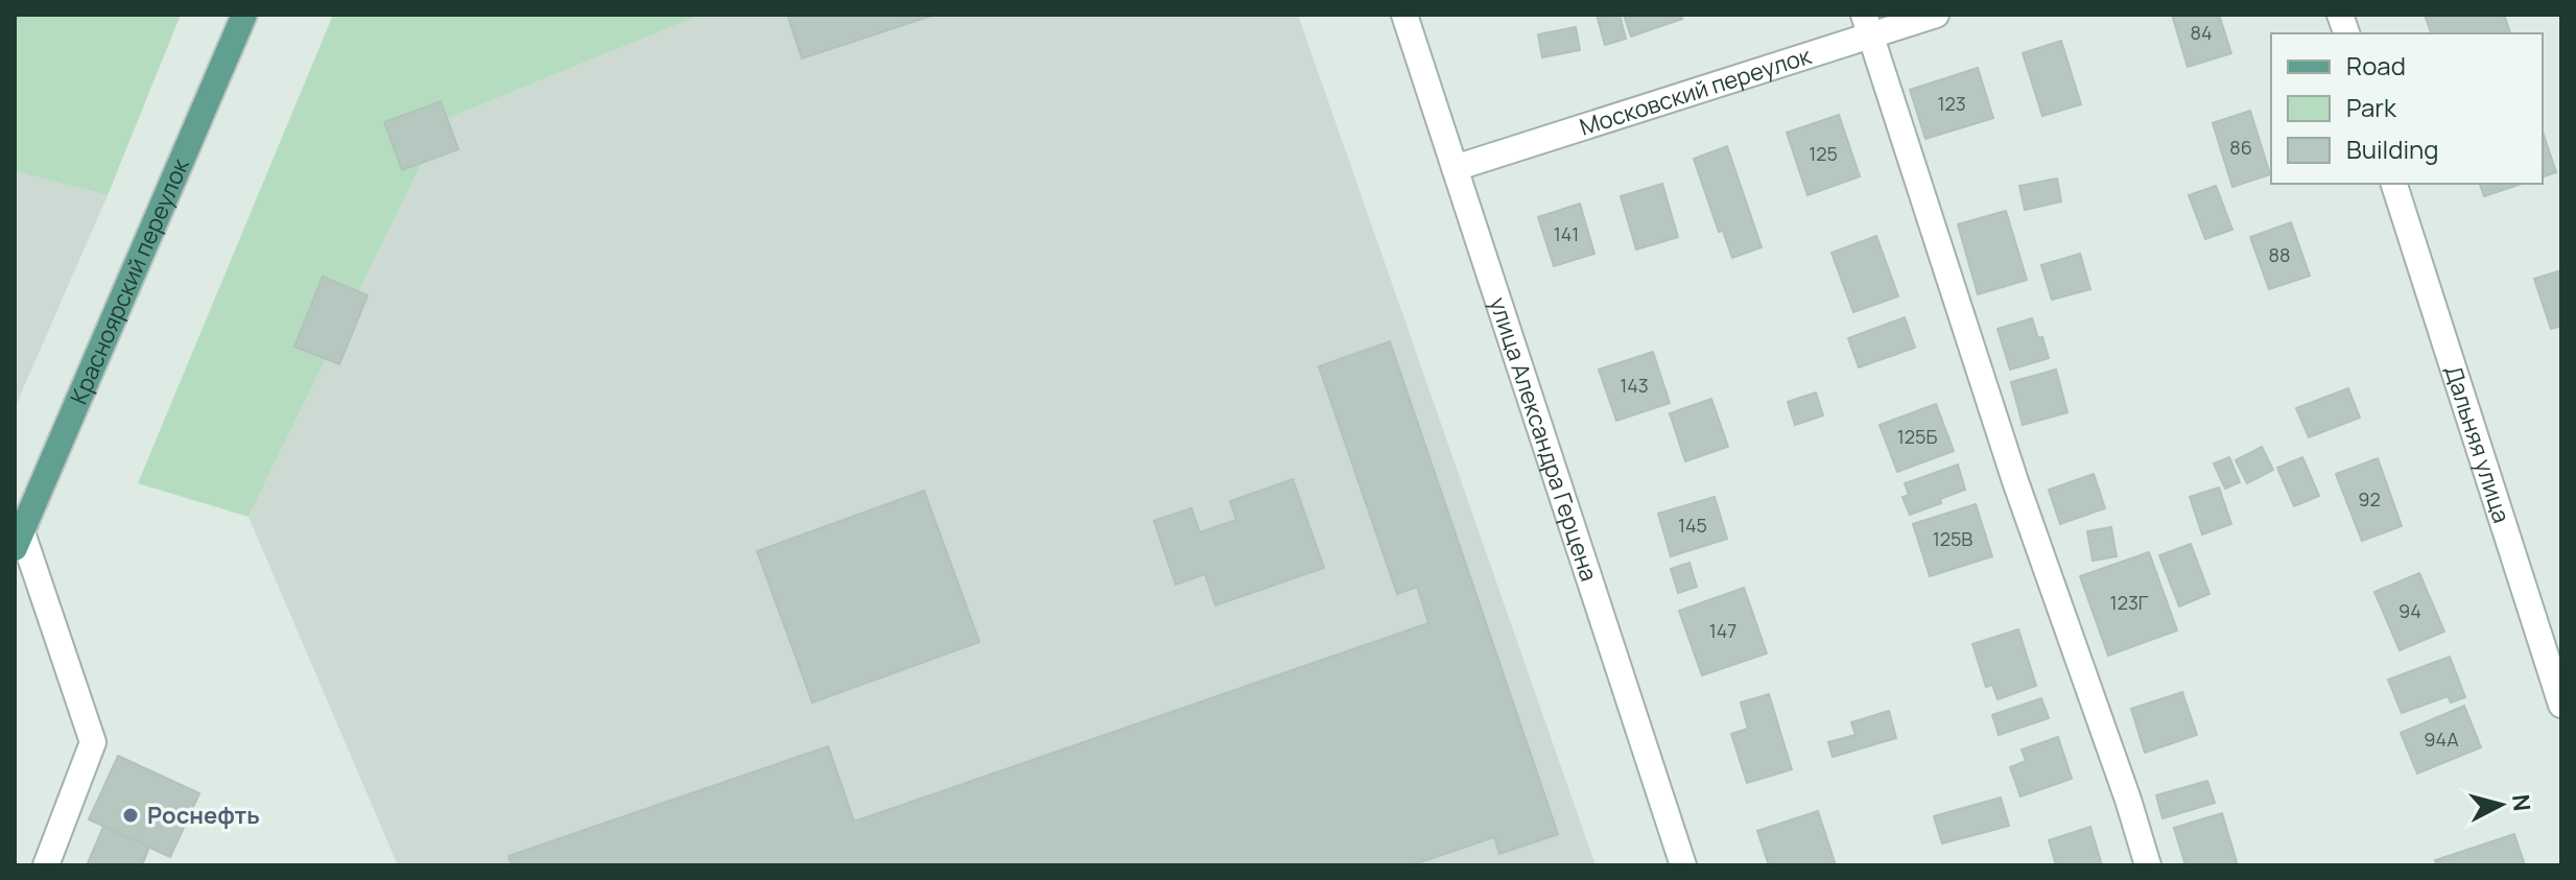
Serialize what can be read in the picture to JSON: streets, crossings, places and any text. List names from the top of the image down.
{
  "streets": {
    "main road": ["Красноярский переулок"],
    "street": ["Московский переулок", "улица Александра Герцена", "Дальняя улица"]
  },
  "crossings": [
    ["Московский переулок", "улица Александра Герцена"]
  ],
  "places": ["Роснефть"],
  "house_numbers": [
    "84",
    "123",
    "86",
    "125",
    "141",
    "88",
    "143",
    "125Б",
    "92",
    "145",
    "125В",
    "123Г",
    "94",
    "147",
    "94А"
  ],
  "legend": ["Road", "Park", "Building"],
  "north": "right"
}
